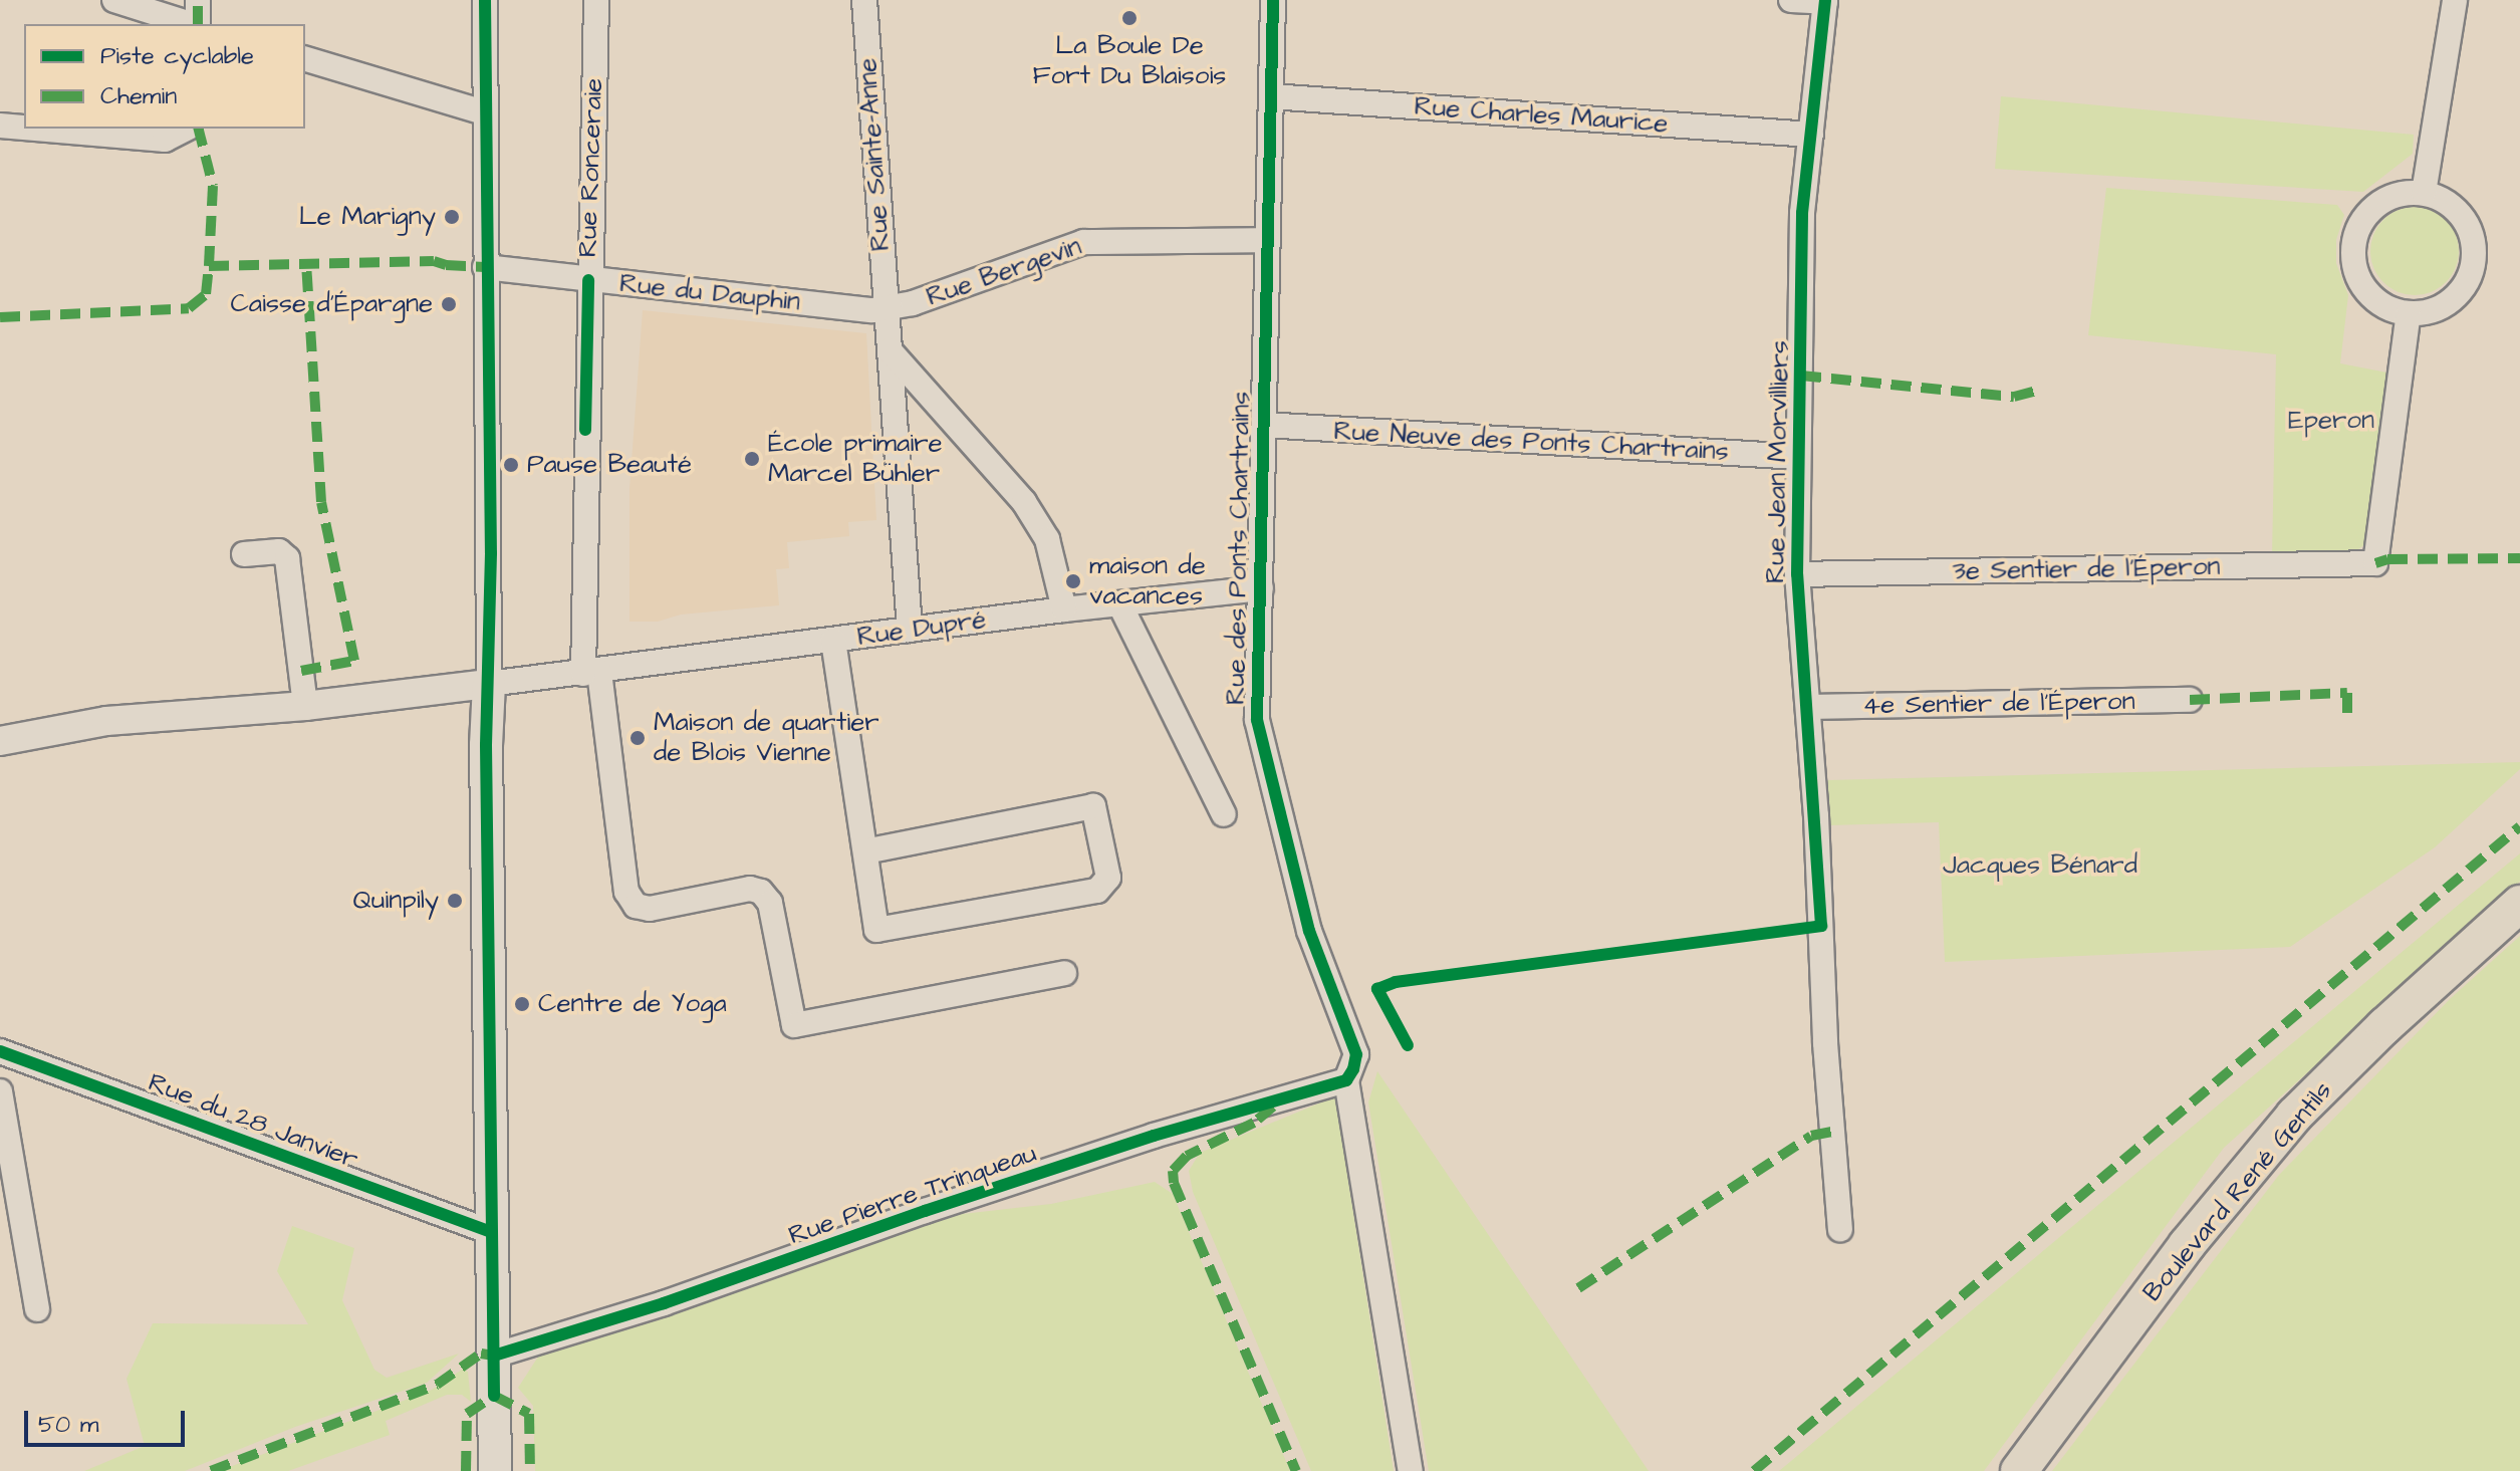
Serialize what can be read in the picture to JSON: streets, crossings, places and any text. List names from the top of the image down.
{
  "streets": {
    "main road": ["Boulevard René Gentils"],
    "street": [
      "Rue Charles Maurice",
      "Rue Sainte-Anne",
      "Rue Ronceraie",
      "Rue Bergevin",
      "Rue du Dauphin",
      "Rue Neuve des Ponts Chartrains",
      "Rue Jean Morvilliers",
      "Rue des Ponts Chartrains",
      "3e Sentier de l'Éperon",
      "Rue Dupré",
      "4e Sentier de l'Éperon",
      "Rue du 28 Janvier",
      "Rue Pierre Trinqueau"
    ]
  },
  "crossings": [
    ["Rue Charles Maurice", "Rue Jean Morvilliers"],
    ["Rue Charles Maurice", "Rue des Ponts Chartrains"],
    ["Rue Sainte-Anne", "Rue Bergevin"],
    ["Rue Sainte-Anne", "Rue du Dauphin"],
    ["Rue Sainte-Anne", "Rue Dupré"],
    ["Rue Ronceraie", "Rue du Dauphin"],
    ["Rue Ronceraie", "Rue Dupré"],
    ["Rue Bergevin", "Rue du Dauphin"],
    ["Rue Bergevin", "Rue des Ponts Chartrains"],
    ["Rue Neuve des Ponts Chartrains", "Rue Jean Morvilliers"],
    ["Rue Neuve des Ponts Chartrains", "Rue des Ponts Chartrains"],
    ["Rue Jean Morvilliers", "3e Sentier de l'Éperon"],
    ["Rue Jean Morvilliers", "4e Sentier de l'Éperon"],
    ["Rue des Ponts Chartrains", "Rue Dupré"],
    ["Rue des Ponts Chartrains", "Rue Pierre Trinqueau"]
  ],
  "parks": ["Eperon", "Jacques Bénard"],
  "places": [
    "La Boule De Fort Du Blaisois",
    "Le Marigny",
    "Caisse d'Épargne",
    "École primaire Marcel Bühler",
    "Pause Beauté",
    "maison de vacances",
    "Maison de quartier de Blois Vienne",
    "Quinpily",
    "Centre de Yoga"
  ],
  "legend": ["Piste cyclable", "Chemin"],
  "scale_bar": "50 m"
}
